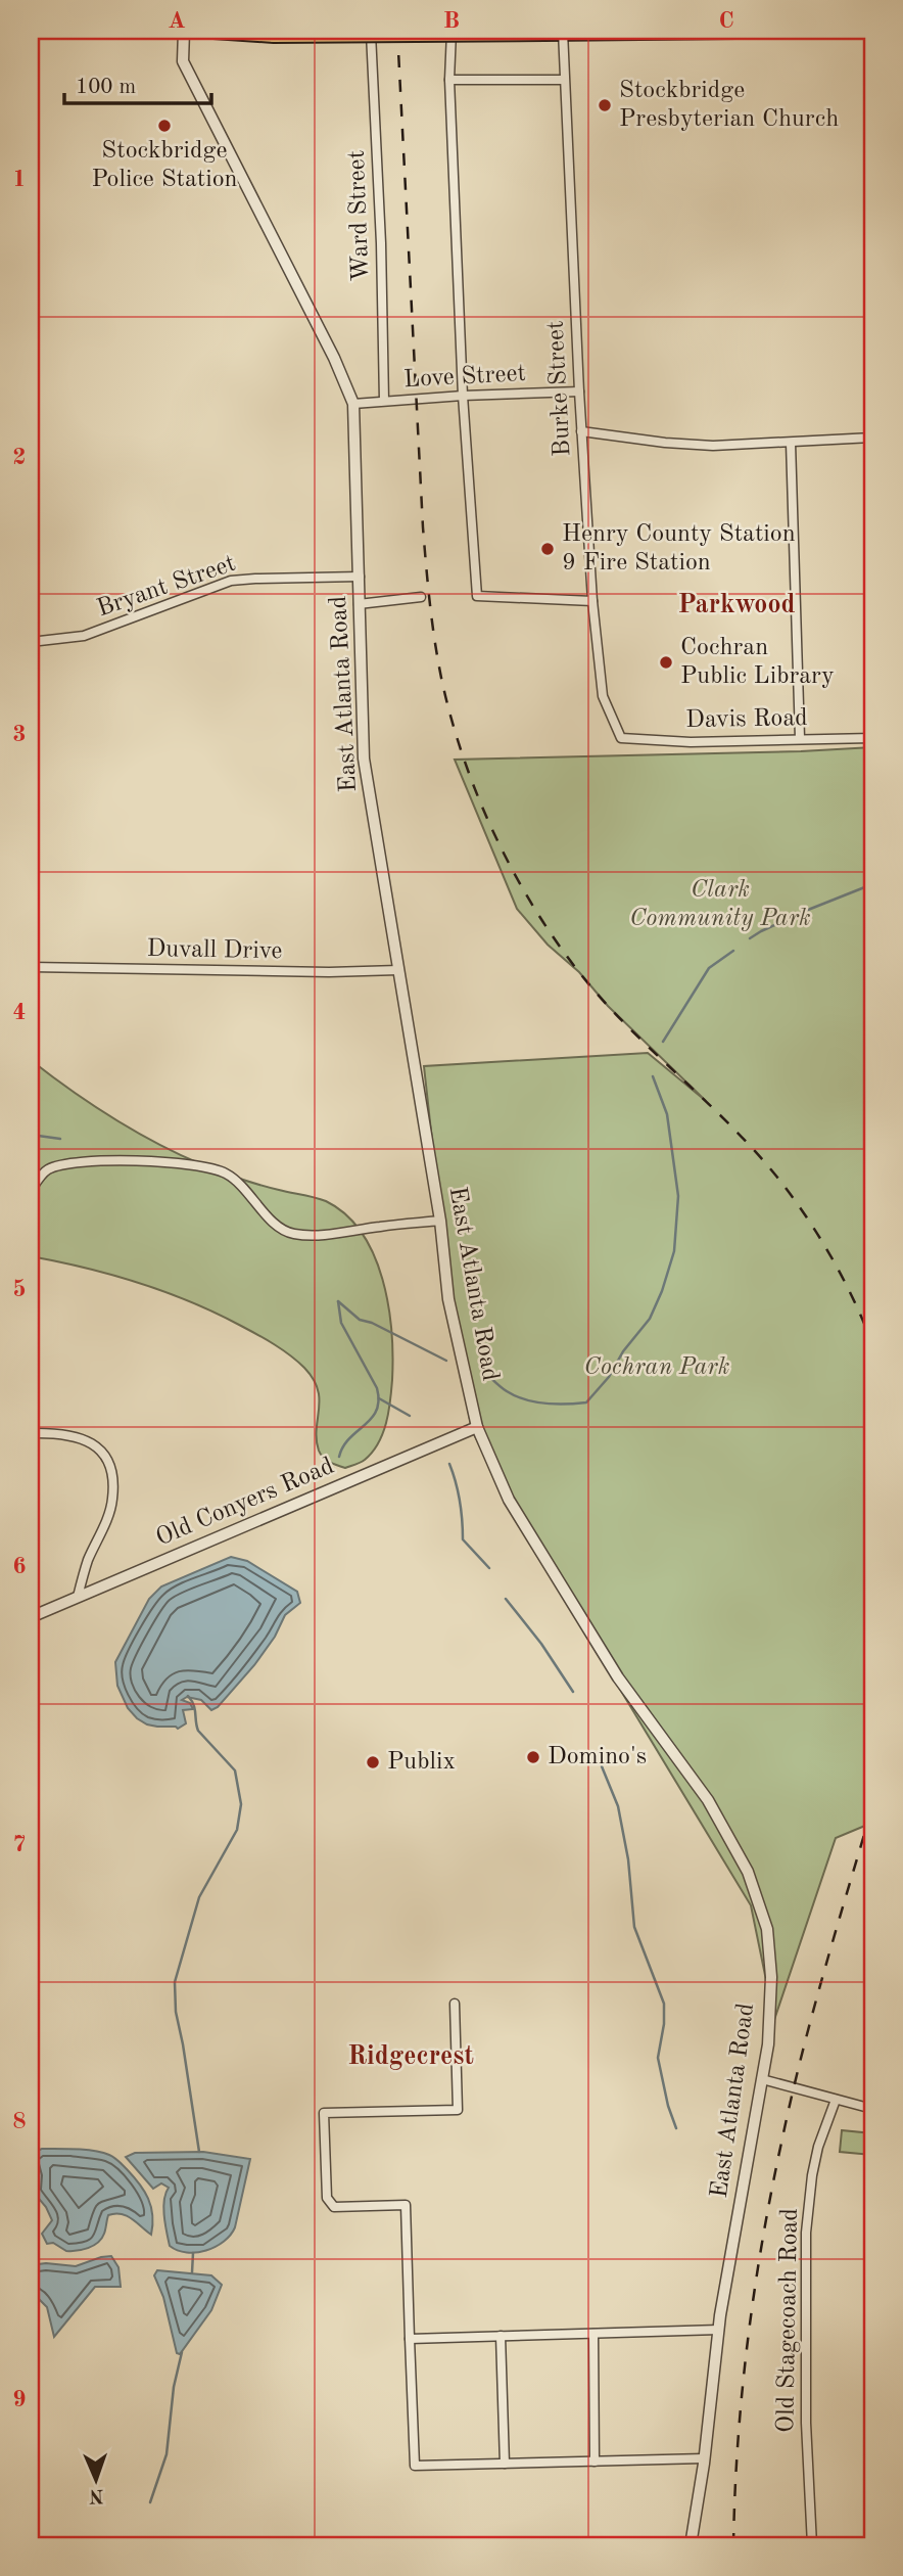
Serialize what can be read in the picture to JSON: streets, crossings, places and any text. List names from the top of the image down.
{
  "streets": {
    "street": [
      "Ward Street",
      "Love Street",
      "Burke Street",
      "Bryant Street",
      "East Atlanta Road",
      "Davis Road",
      "Duvall Drive",
      "Old Conyers Road",
      "Old Stagecoach Road"
    ]
  },
  "crossings": [
    ["Ward Street", "Love Street"],
    ["Love Street", "Burke Street"],
    ["Love Street", "East Atlanta Road"],
    ["Burke Street", "Davis Road"],
    ["Bryant Street", "East Atlanta Road"],
    ["East Atlanta Road", "Duvall Drive"],
    ["East Atlanta Road", "Old Conyers Road"]
  ],
  "districts": ["Parkwood", "Ridgecrest"],
  "parks": ["Clark Community Park", "Cochran Park"],
  "places": [
    "Stockbridge Presbyterian Church",
    "Stockbridge Police Station",
    "Henry County Station 9 Fire Station",
    "Cochran Public Library",
    "Domino's",
    "Publix"
  ],
  "scale_bar": "100 m",
  "north": "bottom",
  "grid": {
    "columns": ["A", "B", "C"],
    "rows": [
      "1",
      "2",
      "3",
      "4",
      "5",
      "6",
      "7",
      "8",
      "9"
    ]
  }
}
